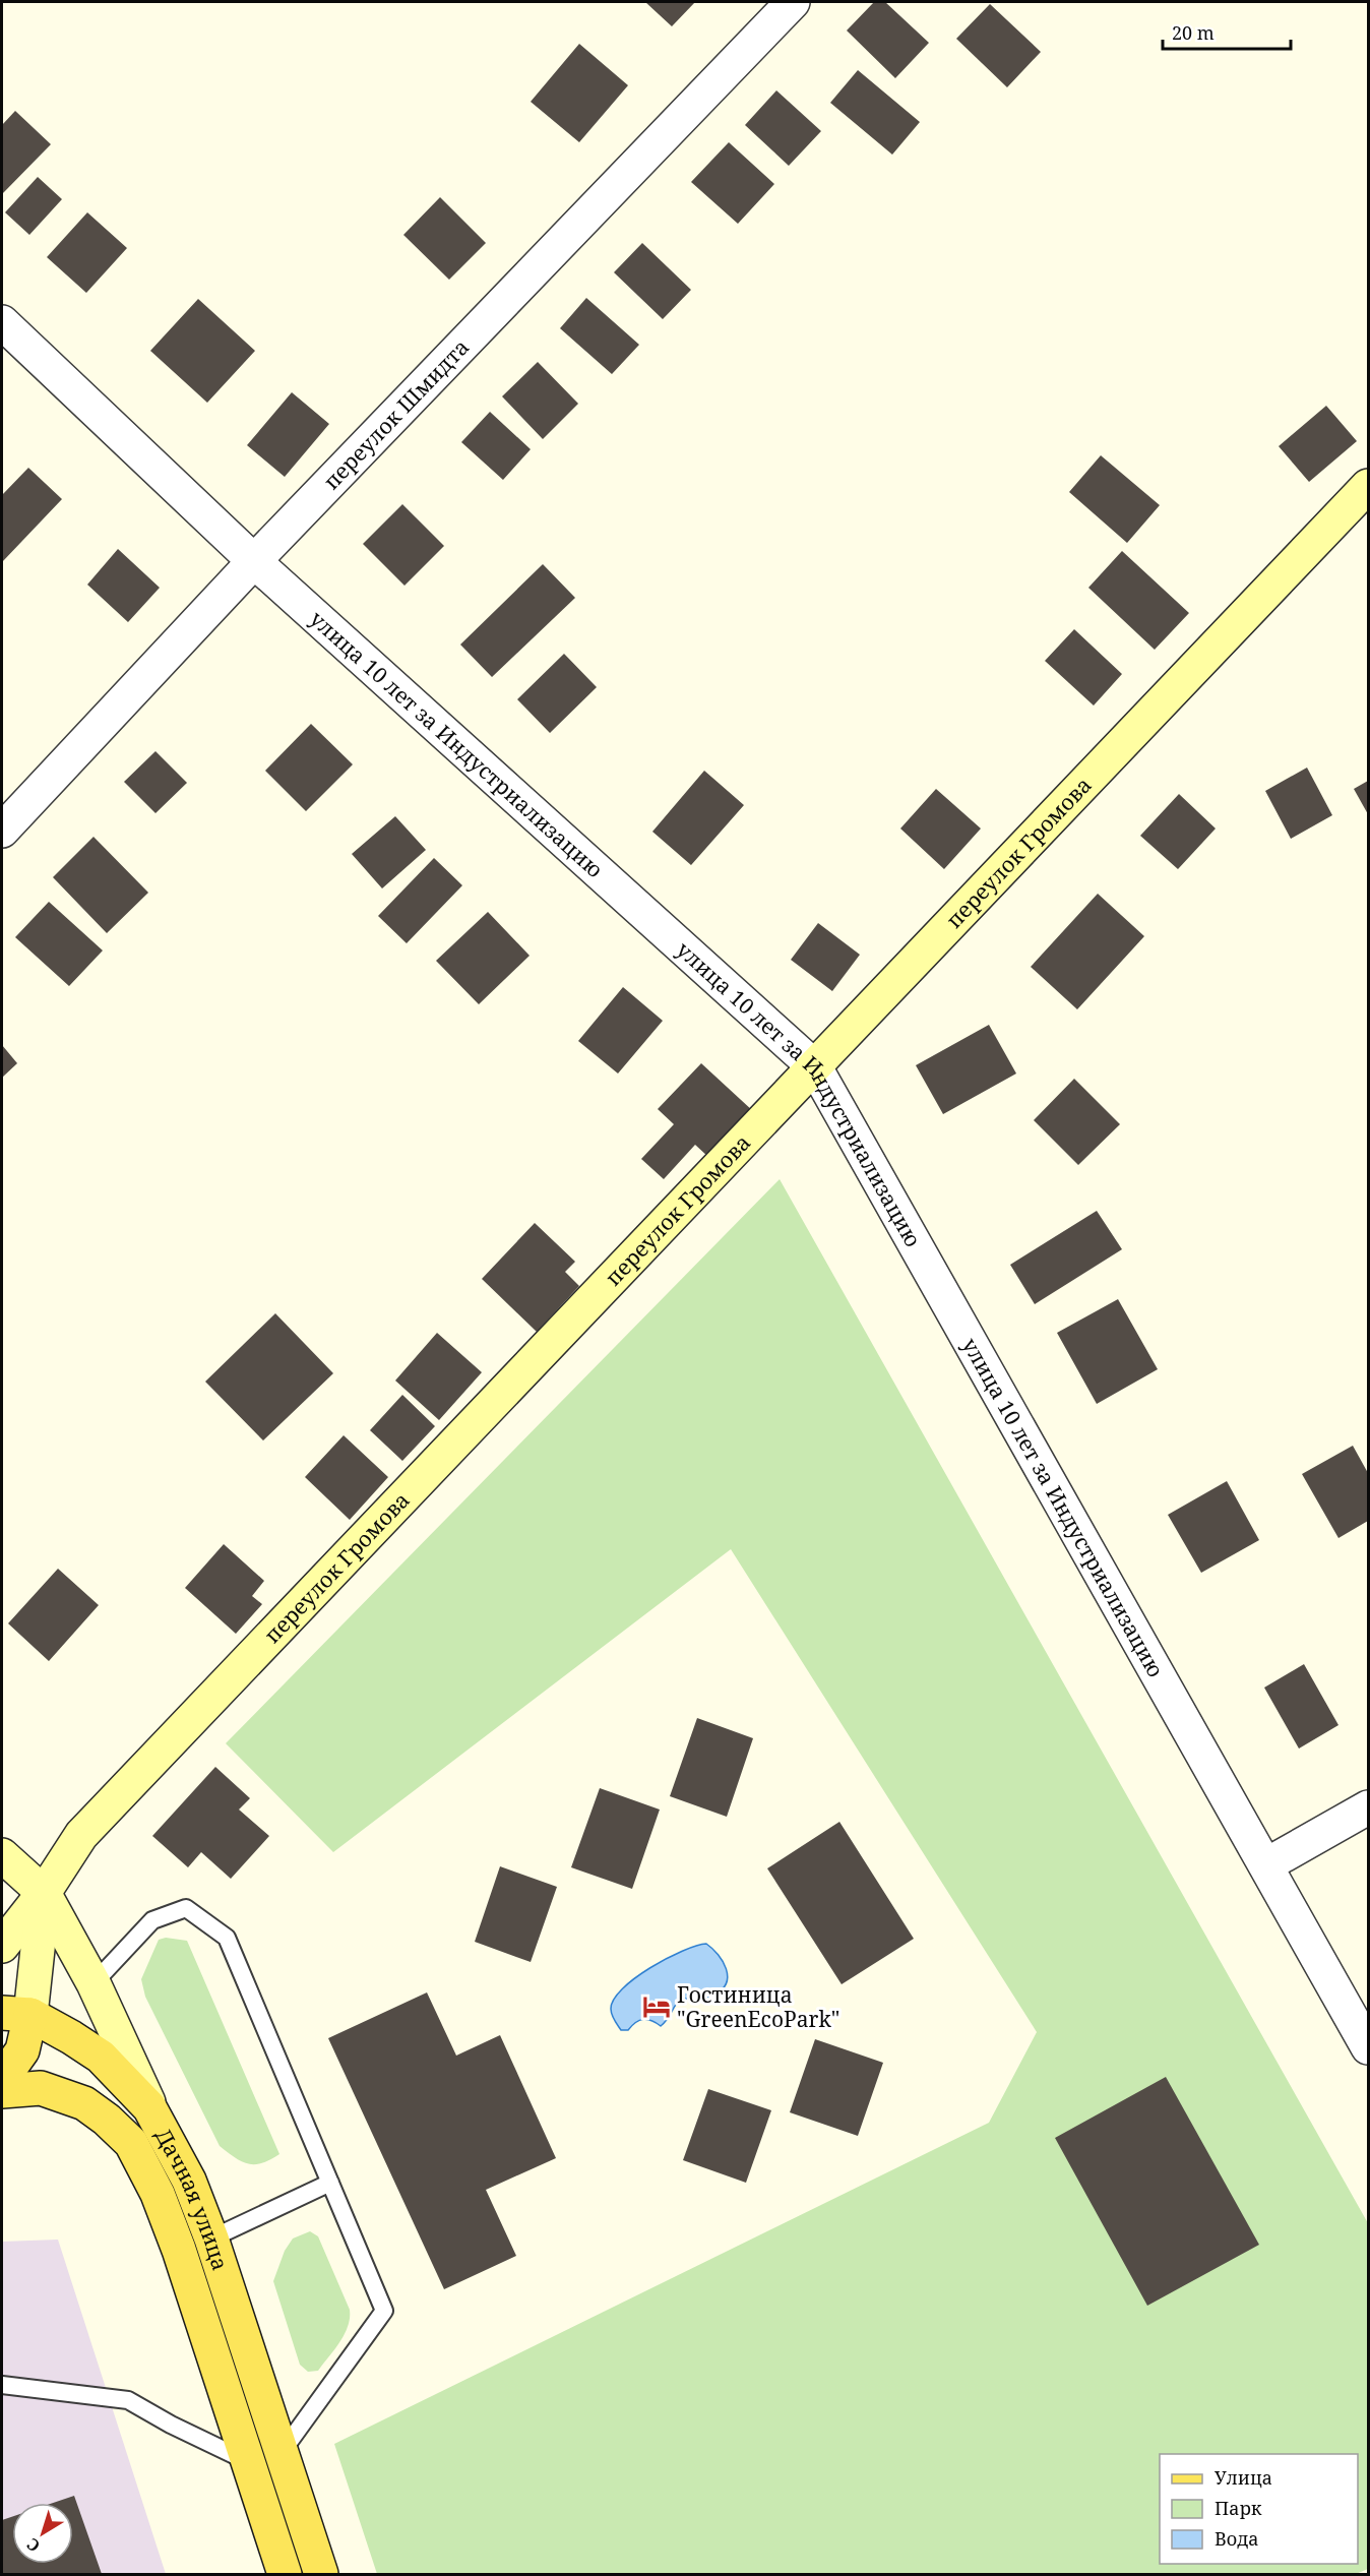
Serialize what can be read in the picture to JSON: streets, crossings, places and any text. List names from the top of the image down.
{
  "streets": {
    "main road": ["Дачная улица"],
    "street": ["переулок Шмидта", "улица 10 лет за Индустриализацию", "переулок Громова"]
  },
  "crossings": [
    ["переулок Шмидта", "улица 10 лет за Индустриализацию"],
    ["улица 10 лет за Индустриализацию", "переулок Громова"],
    ["переулок Громова", "Дачная улица"]
  ],
  "places": {
    "hotel": ["Гостиница \"GreenEcoPark\""]
  },
  "legend": ["Улица", "Парк", "Вода"],
  "scale_bar": "20 m",
  "north": "bottom left"
}
